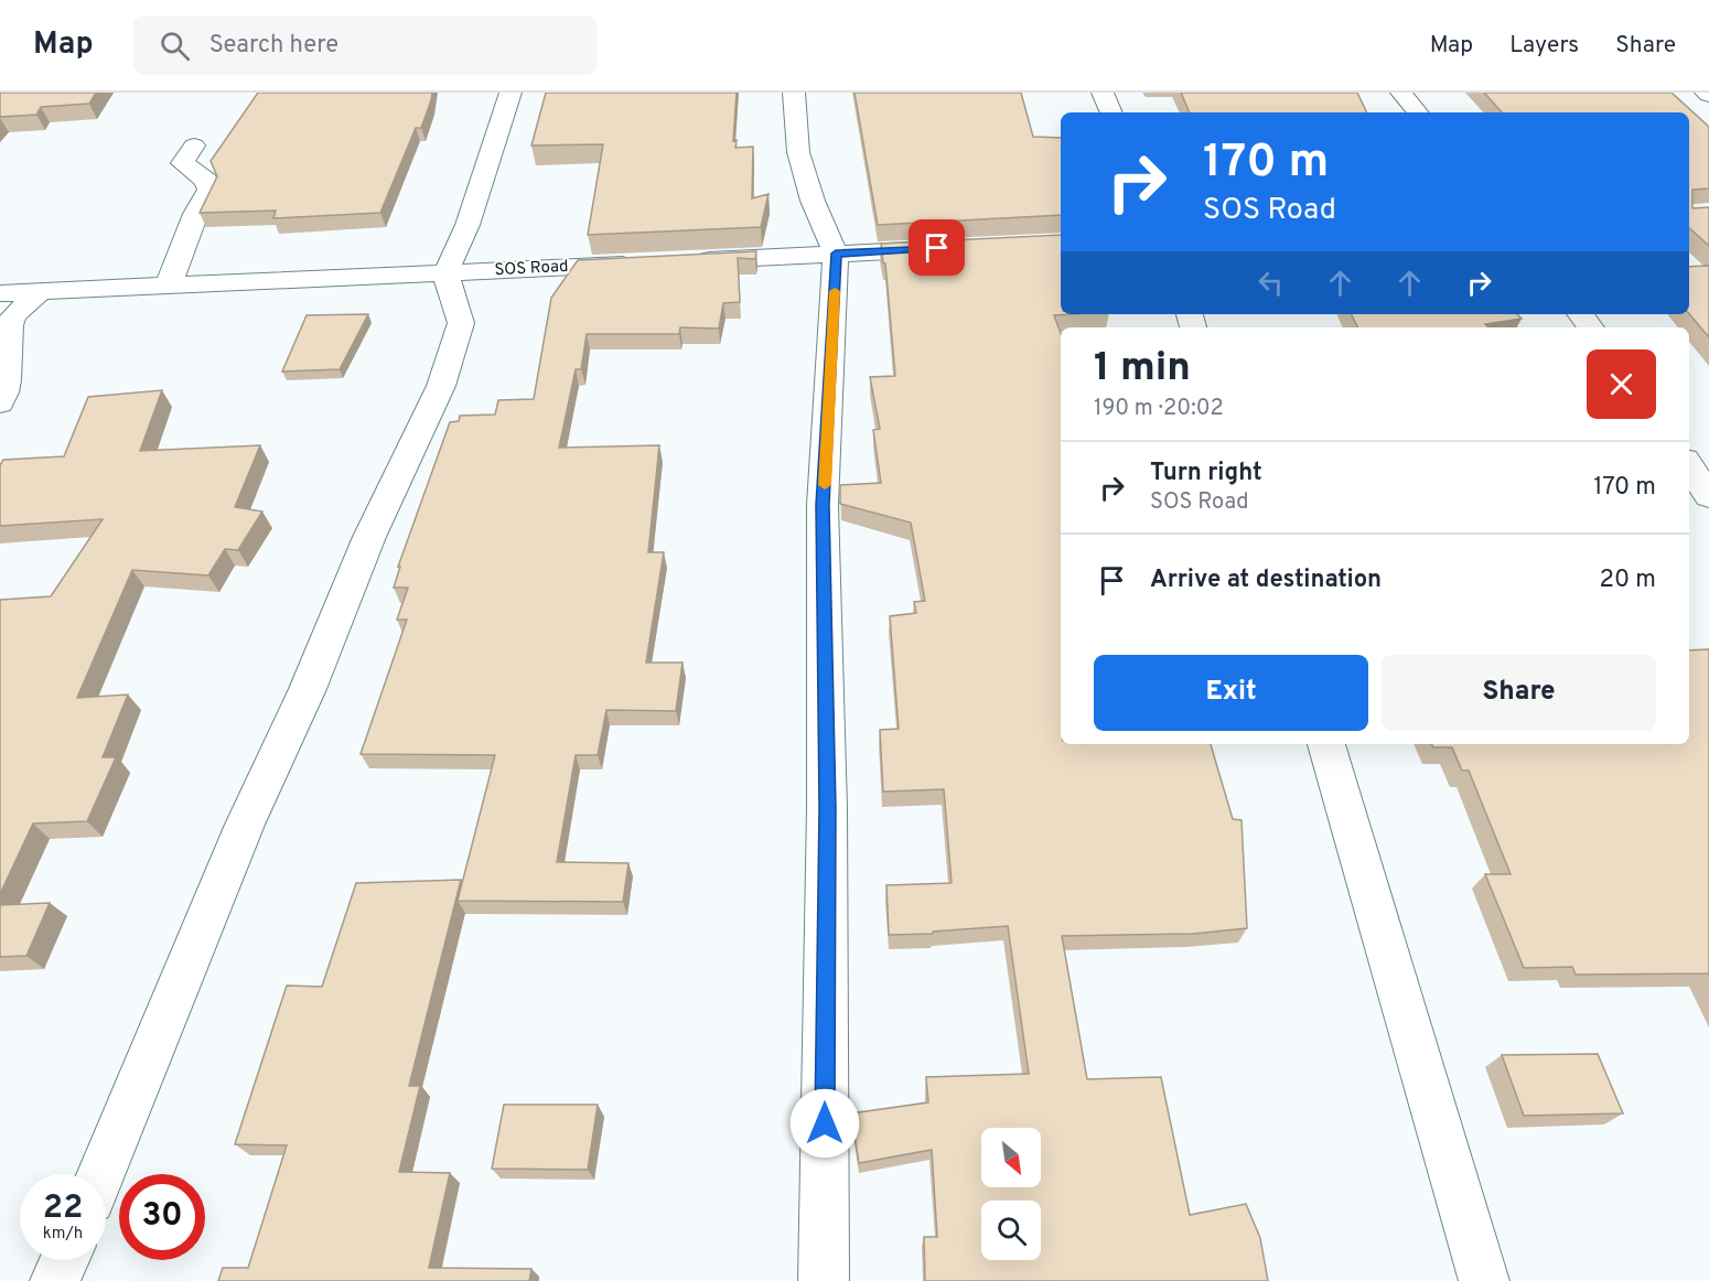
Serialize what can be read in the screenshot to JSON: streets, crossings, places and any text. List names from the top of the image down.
{
  "streets": {
    "street": ["SOS Road"]
  },
  "north": "bottom right",
  "page": {
    "header": "Map",
    "search": "Search here",
    "nav": ["Map", "Layers", "Share"],
    "turn": ["170 m", "SOS Road"],
    "heading": ["1 min", "190 m · 20:02"],
    "list": [
      {
        "name": "Turn right",
        "note": "SOS Road",
        "value": "170 m"
      },
      {
        "name": "Arrive at destination",
        "value": "20 m"
      }
    ],
    "buttons": ["Exit", "Share"],
    "speed": "22 km/h",
    "limit": "30"
  }
}
